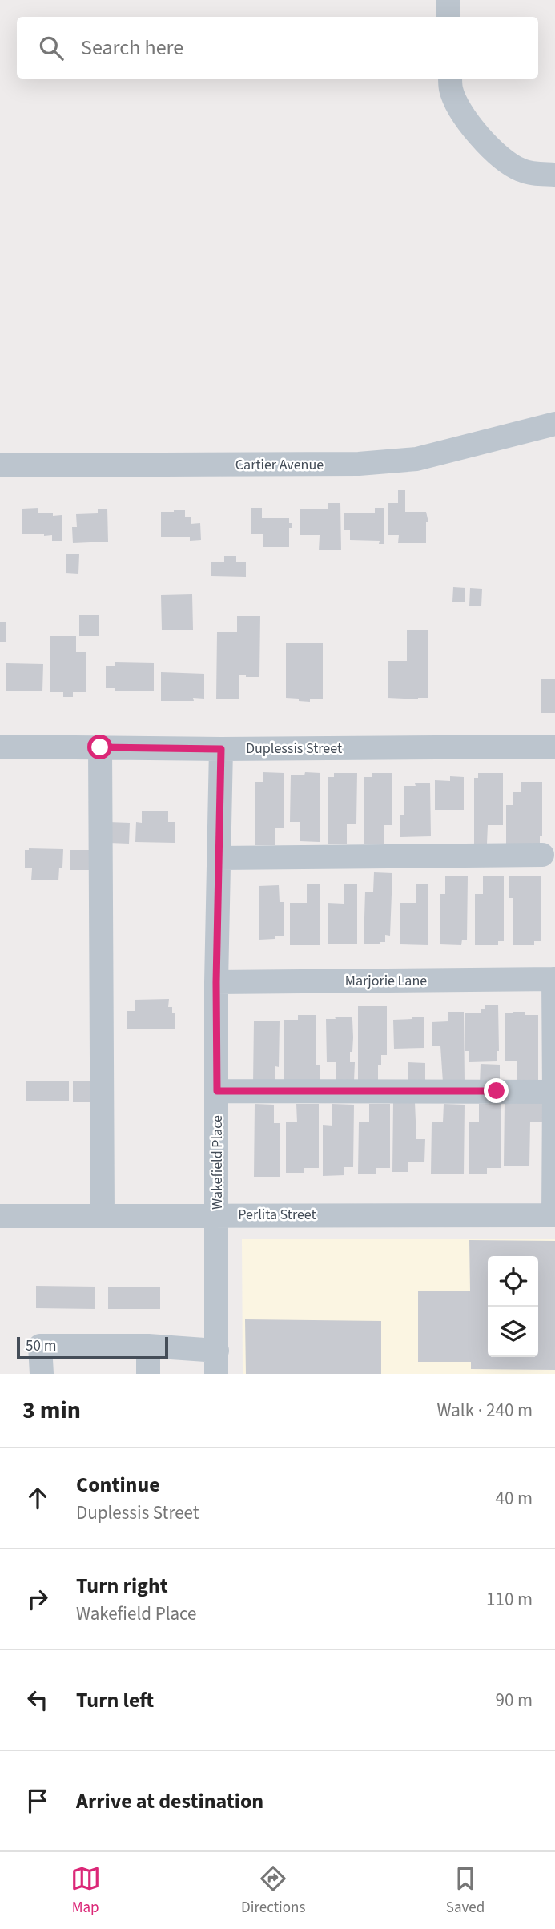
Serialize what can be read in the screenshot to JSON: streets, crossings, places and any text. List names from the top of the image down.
{
  "streets": {
    "street": [
      "Cartier Avenue",
      "Duplessis Street",
      "Marjorie Lane",
      "Wakefield Place",
      "Perlita Street"
    ]
  },
  "crossings": [
    ["Duplessis Street", "Wakefield Place"],
    ["Marjorie Lane", "Wakefield Place"],
    ["Wakefield Place", "Perlita Street"]
  ],
  "scale_bar": "50 m",
  "page": {
    "search": "Search here",
    "scale": "50 m",
    "heading": ["3 min", "Walk · 240 m"],
    "list": [
      ["Continue", "Duplessis Street", "40 m"],
      ["Turn right", "Wakefield Place", "110 m"],
      ["Turn left", "90 m"],
      "Arrive at destination"
    ],
    "nav": ["Map", "Directions", "Saved"]
  }
}
